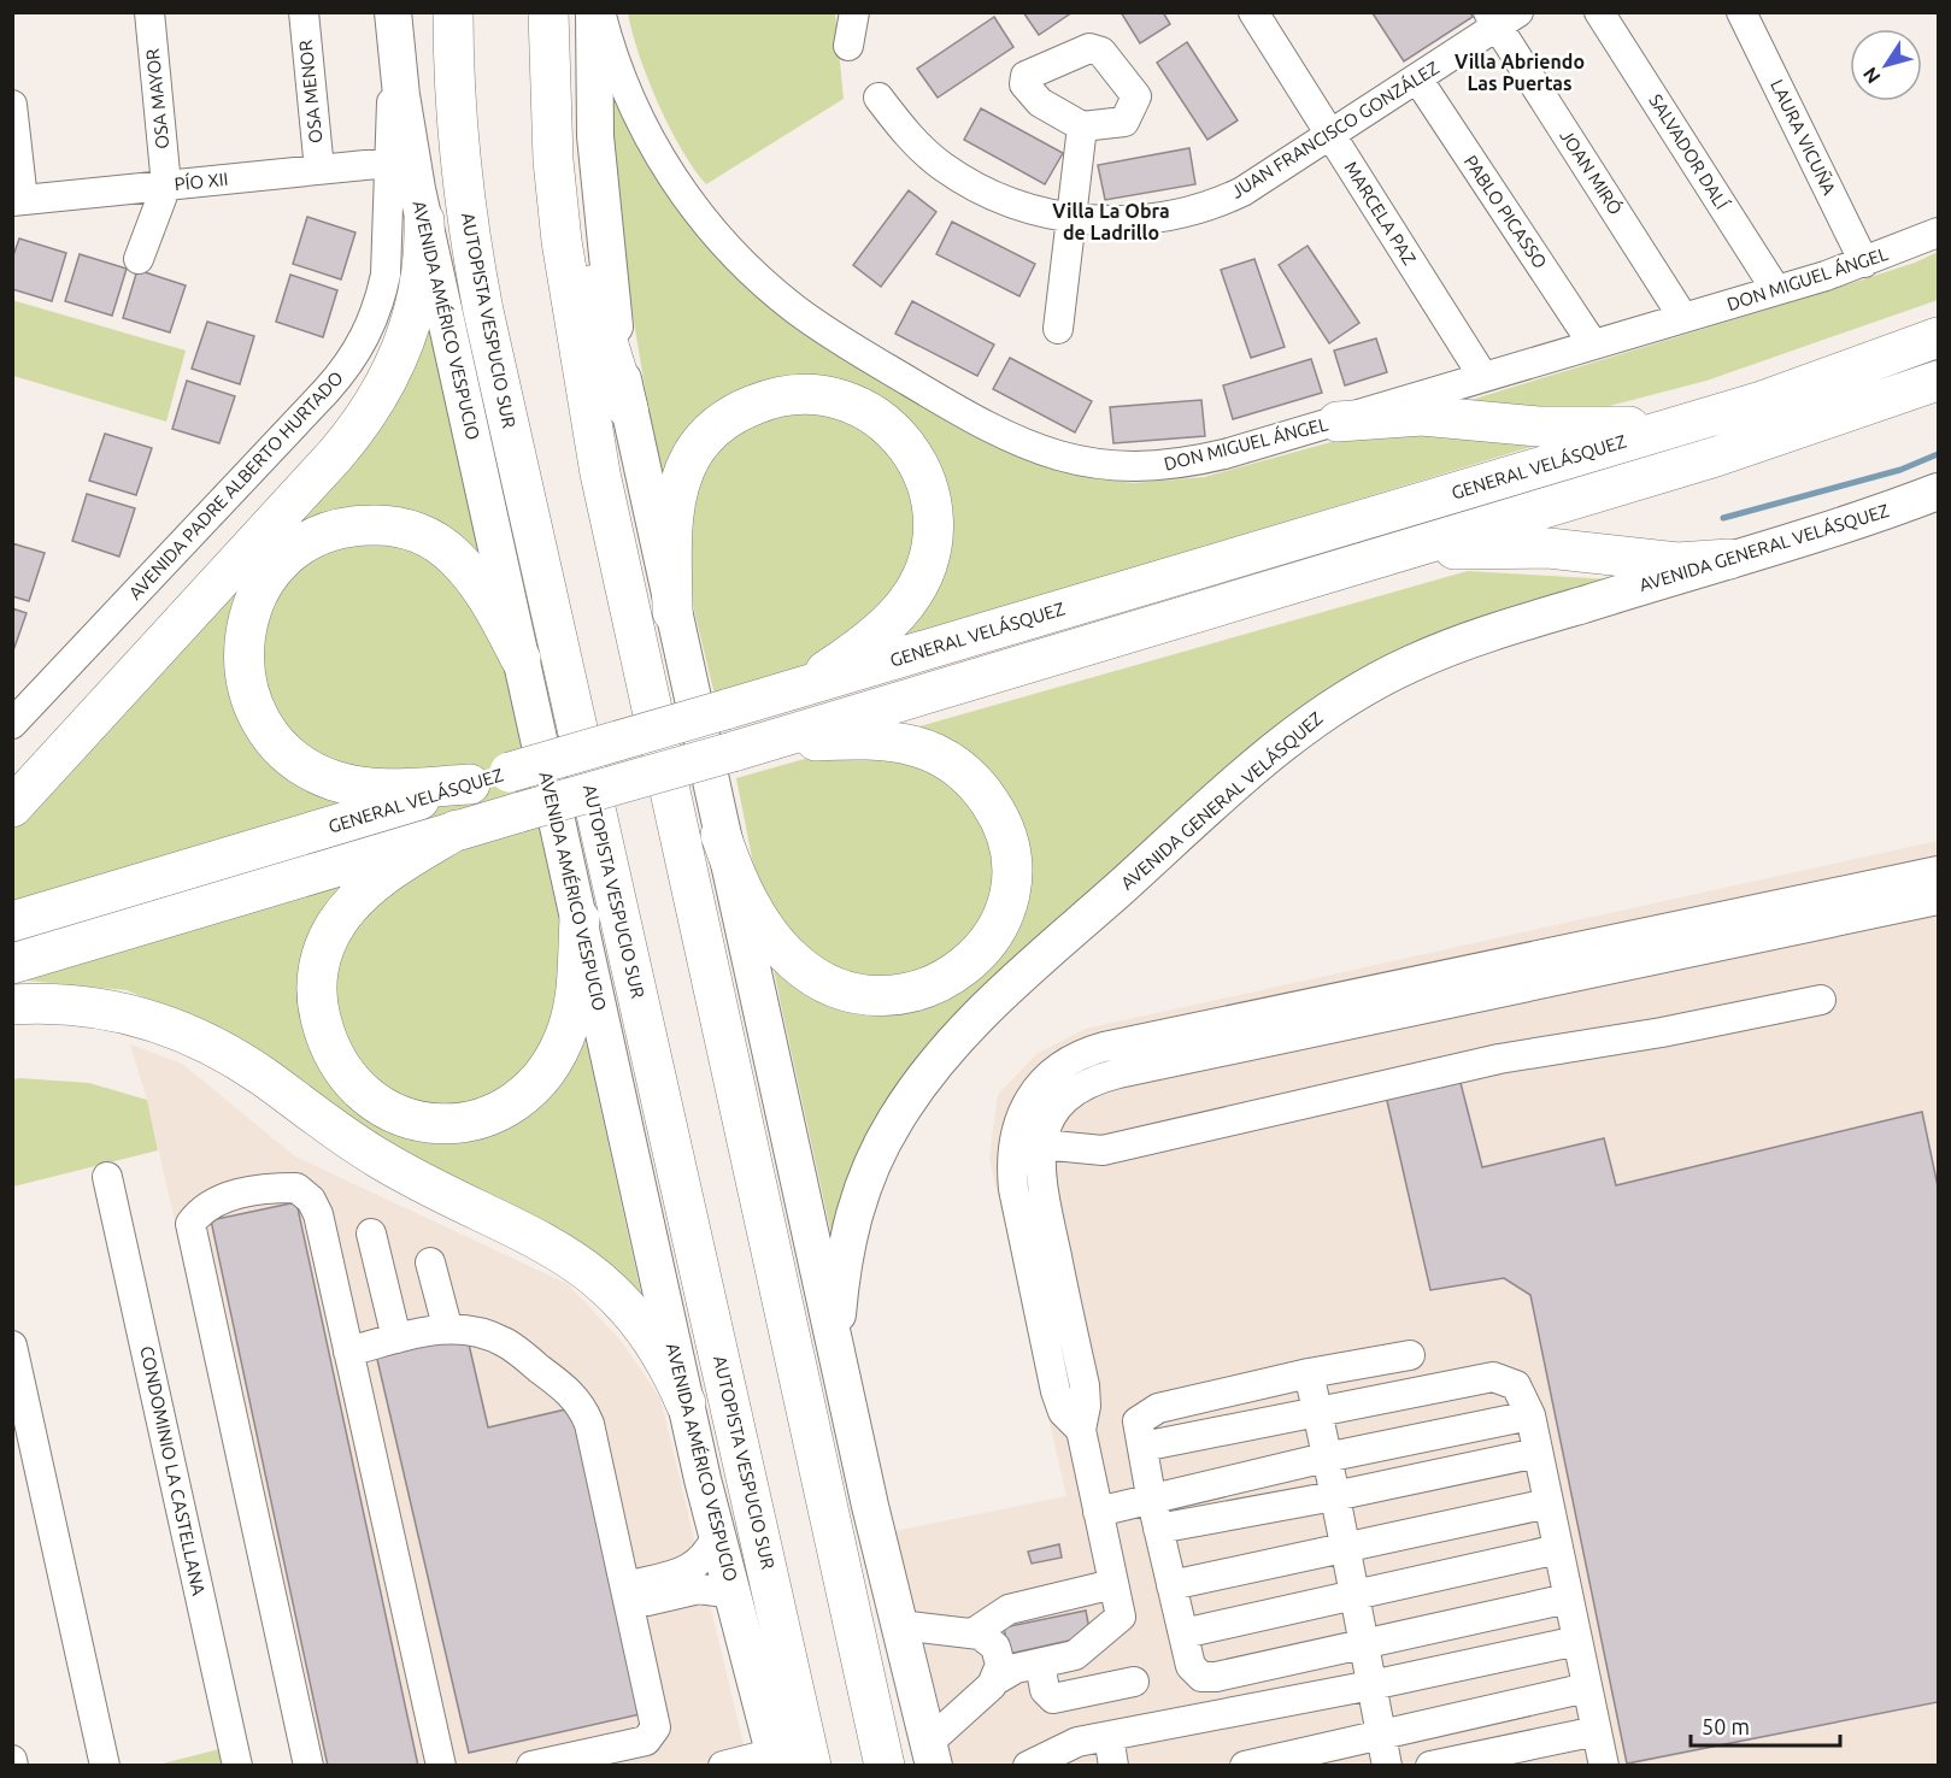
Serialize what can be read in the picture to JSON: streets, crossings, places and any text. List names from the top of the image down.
{
  "streets": {
    "highway": ["AUTOPISTA VESPUCIO SUR", "GENERAL VELÁSQUEZ"],
    "main road": ["AVENIDA AMÉRICO VESPUCIO", "AVENIDA GENERAL VELÁSQUEZ"],
    "street": [
      "OSA MENOR",
      "OSA MAYOR",
      "JUAN FRANCISCO GONZÁLEZ",
      "LAURA VICUÑA",
      "SALVADOR DALÍ",
      "JOAN MIRÓ",
      "PÍO XII",
      "PABLO PICASSO",
      "MARCELA PAZ",
      "DON MIGUEL ÁNGEL",
      "AVENIDA PADRE ALBERTO HURTADO",
      "CONDOMINIO LA CASTELLANA"
    ]
  },
  "crossings": [
    ["OSA MENOR", "PÍO XII"],
    ["OSA MAYOR", "PÍO XII"],
    ["JUAN FRANCISCO GONZÁLEZ", "JOAN MIRÓ"],
    ["JUAN FRANCISCO GONZÁLEZ", "PABLO PICASSO"],
    ["JUAN FRANCISCO GONZÁLEZ", "MARCELA PAZ"],
    ["LAURA VICUÑA", "DON MIGUEL ÁNGEL"],
    ["SALVADOR DALÍ", "DON MIGUEL ÁNGEL"],
    ["JOAN MIRÓ", "DON MIGUEL ÁNGEL"],
    ["PÍO XII", "AVENIDA PADRE ALBERTO HURTADO"],
    ["PABLO PICASSO", "DON MIGUEL ÁNGEL"],
    ["MARCELA PAZ", "DON MIGUEL ÁNGEL"],
    ["AVENIDA AMÉRICO VESPUCIO", "AUTOPISTA VESPUCIO SUR"],
    ["AVENIDA AMÉRICO VESPUCIO", "AVENIDA PADRE ALBERTO HURTADO"]
  ],
  "districts": ["Villa Abriendo Las Puertas", "Villa La Obra de Ladrillo"],
  "scale_bar": "50 m",
  "north": "bottom left"
}
